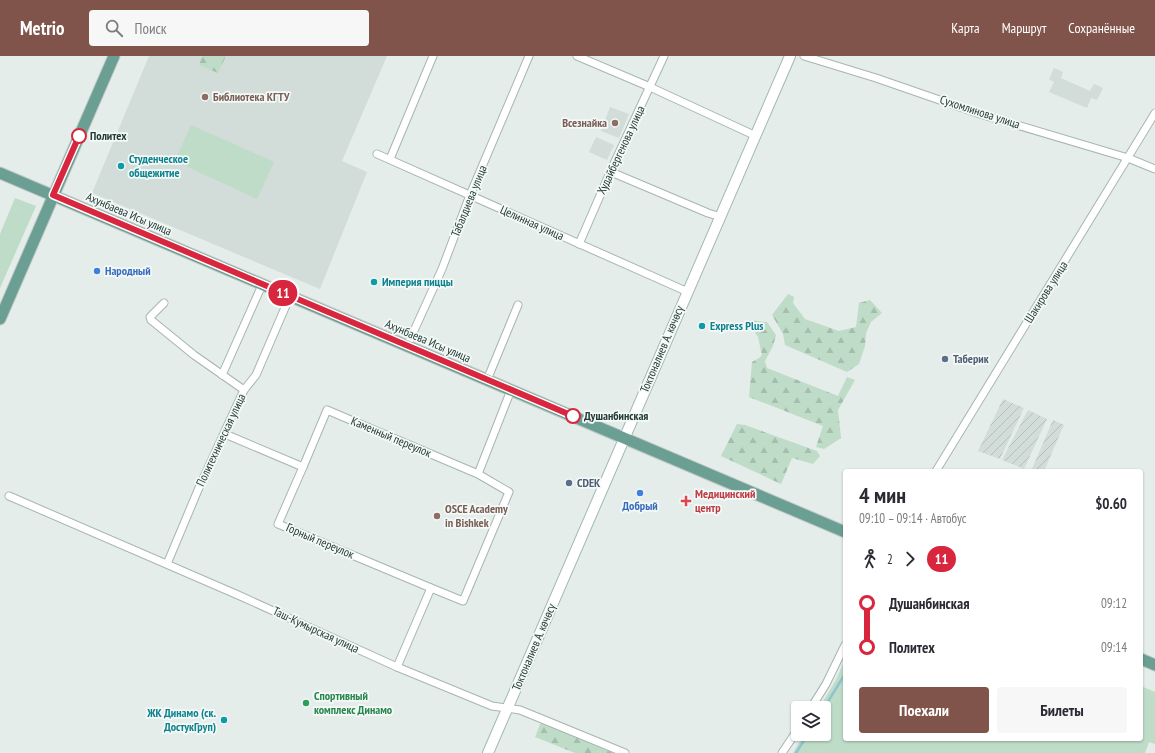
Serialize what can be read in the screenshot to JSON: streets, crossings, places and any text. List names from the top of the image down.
{
  "streets": {
    "main road": ["Ахунбаева Исы улица", "Токтоналиев А. көчөсү"],
    "street": [
      "Сухомлинова улица",
      "Худайбергенова улица",
      "Табалдиева улица",
      "Целинная улица",
      "Шакирова улица",
      "Каменный переулок",
      "Политехническая улица",
      "Горный переулок",
      "Таш-Кумырская улица"
    ]
  },
  "crossings": [
    ["Сухомлинова улица", "Шакирова улица"],
    ["Худайбергенова улица", "Целинная улица"],
    ["Табалдиева улица", "Ахунбаева Исы улица"],
    ["Табалдиева улица", "Целинная улица"],
    ["Ахунбаева Исы улица", "Токтоналиев А. көчөсү"],
    ["Ахунбаева Исы улица", "Политехническая улица"],
    ["Целинная улица", "Токтоналиев А. көчөсү"],
    ["Токтоналиев А. көчөсү", "Таш-Кумырская улица"],
    ["Каменный переулок", "Горный переулок"],
    ["Политехническая улица", "Таш-Кумырская улица"]
  ],
  "places": {
    "other": [
      "Библиотека КГТУ",
      "Всезнайка",
      "Политех",
      "Студенческое общежитие",
      "Народный",
      "Империя пиццы",
      "Express Plus",
      "Таберик",
      "Душанбинская",
      "CDEK",
      "Добрый",
      "OSCE Academy in Bishkek",
      "Спортивный комплекс Динамо",
      "ЖК Динамо (ск. ДостукГруп)"
    ],
    "health": ["Медицинский центр"]
  },
  "lines": ["bus line 11"],
  "page": {
    "header": "Metrio",
    "search": "Поиск",
    "nav": ["Карта", "Маршрут", "Сохранённые"],
    "on_map": "11",
    "heading": ["4 мин", "09:10 – 09:14 · Автобус", "$0.60"],
    "legs": ["2", "11"],
    "list": [
      {
        "name": "Душанбинская",
        "value": "09:12"
      },
      {
        "name": "Политех",
        "value": "09:14"
      }
    ],
    "buttons": ["Поехали", "Билеты"]
  }
}
